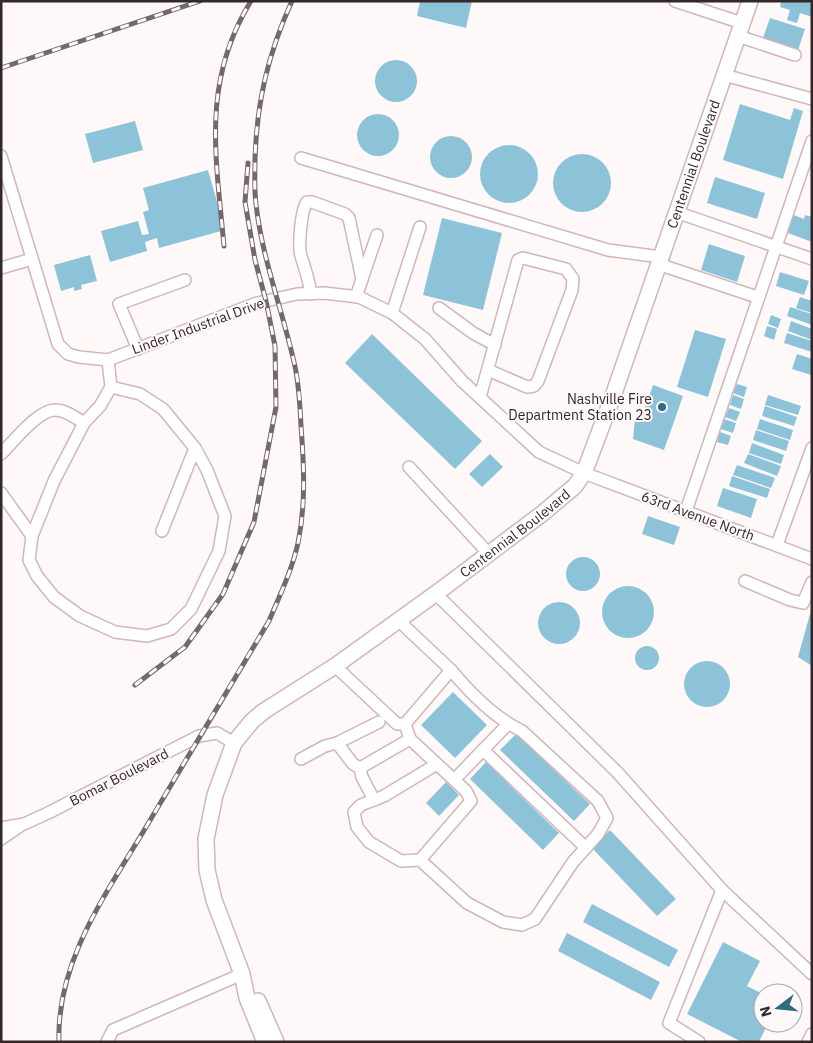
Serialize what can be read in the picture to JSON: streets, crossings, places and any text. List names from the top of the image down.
{
  "streets": {
    "main road": ["Centennial Boulevard"],
    "street": ["Linder Industrial Drive", "63rd Avenue North", "Bomar Boulevard"]
  },
  "crossings": [
    ["Centennial Boulevard", "Linder Industrial Drive"],
    ["Centennial Boulevard", "63rd Avenue North"],
    ["Centennial Boulevard", "Bomar Boulevard"],
    ["Linder Industrial Drive", "63rd Avenue North"]
  ],
  "places": ["Nashville Fire Department Station 23"],
  "north": "left"
}
